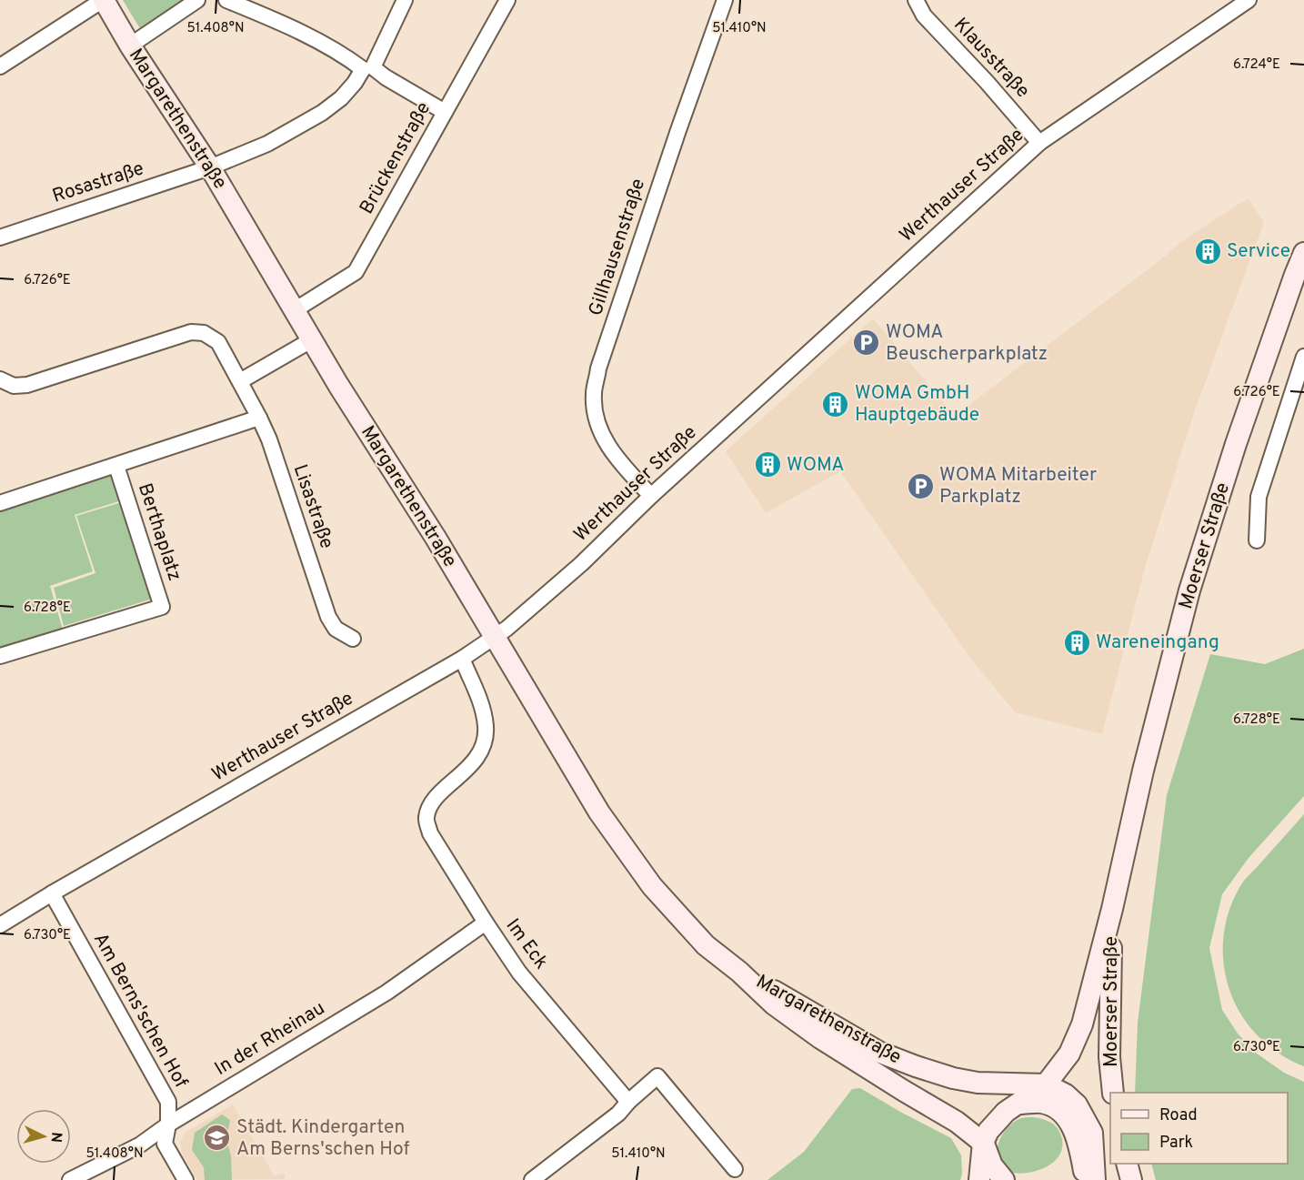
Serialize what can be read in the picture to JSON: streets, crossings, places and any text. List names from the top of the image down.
{
  "streets": {
    "main road": ["Margarethenstraße", "Moerser Straße"],
    "street": [
      "Klausstraße",
      "Brückenstraße",
      "Rosastraße",
      "Werthauser Straße",
      "Gillhausenstraße",
      "Lisastraße",
      "Berthaplatz",
      "Im Eck",
      "Am Berns'schen Hof",
      "In der Rheinau"
    ]
  },
  "crossings": [
    ["Klausstraße", "Werthauser Straße"],
    ["Margarethenstraße", "Brückenstraße"],
    ["Margarethenstraße", "Rosastraße"],
    ["Margarethenstraße", "Werthauser Straße"],
    ["Margarethenstraße", "Moerser Straße"],
    ["Werthauser Straße", "Gillhausenstraße"],
    ["Werthauser Straße", "Im Eck"],
    ["Werthauser Straße", "Am Berns'schen Hof"],
    ["Lisastraße", "Berthaplatz"],
    ["Im Eck", "In der Rheinau"],
    ["Am Berns'schen Hof", "In der Rheinau"]
  ],
  "places": {
    "building": [
      "Service",
      "WOMA GmbH Hauptgebäude",
      "WOMA",
      "Wareneingang"
    ],
    "parking": ["WOMA Beuscherparkplatz", "WOMA Mitarbeiter Parkplatz"],
    "school or university": ["Städt. Kindergarten Am Berns'schen Hof"]
  },
  "legend": ["Road", "Park"],
  "north": "right",
  "coordinates": [
    "51.408°N",
    "51.410°N",
    "6.724°E",
    "6.726°E",
    "6.728°E",
    "6.730°E"
  ]
}
